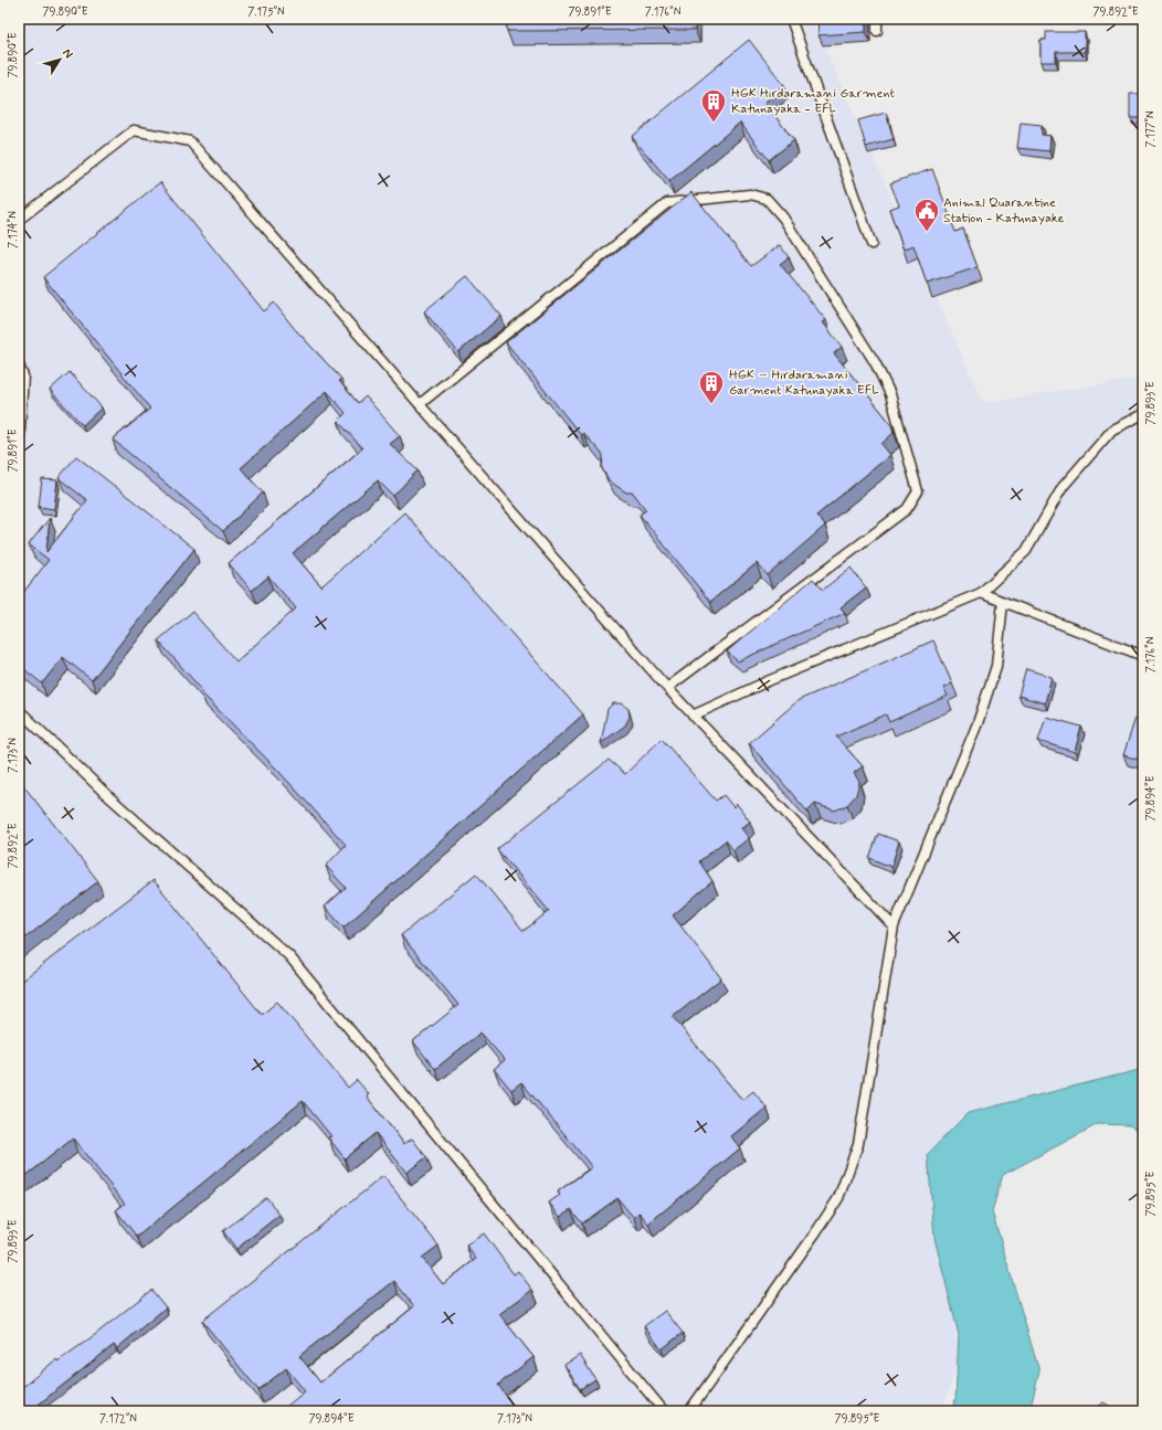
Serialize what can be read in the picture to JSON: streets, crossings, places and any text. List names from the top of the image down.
{
  "places": {
    "building": ["HGK Hirdaramani Garment Katunayaka - EFL", "HGK – Hirdaramani Garment Katunayaka EFL"],
    "public building": ["Animal Quarantine Station - Katunayake"]
  },
  "north": "top right",
  "coordinates": [
    "79.890°E",
    "7.175°N",
    "79.891°E",
    "7.176°N",
    "79.892°E",
    "7.177°N",
    "7.174°N",
    "79.893°E",
    "7.173°N",
    "79.894°E",
    "79.895°E",
    "7.172°N"
  ]
}
